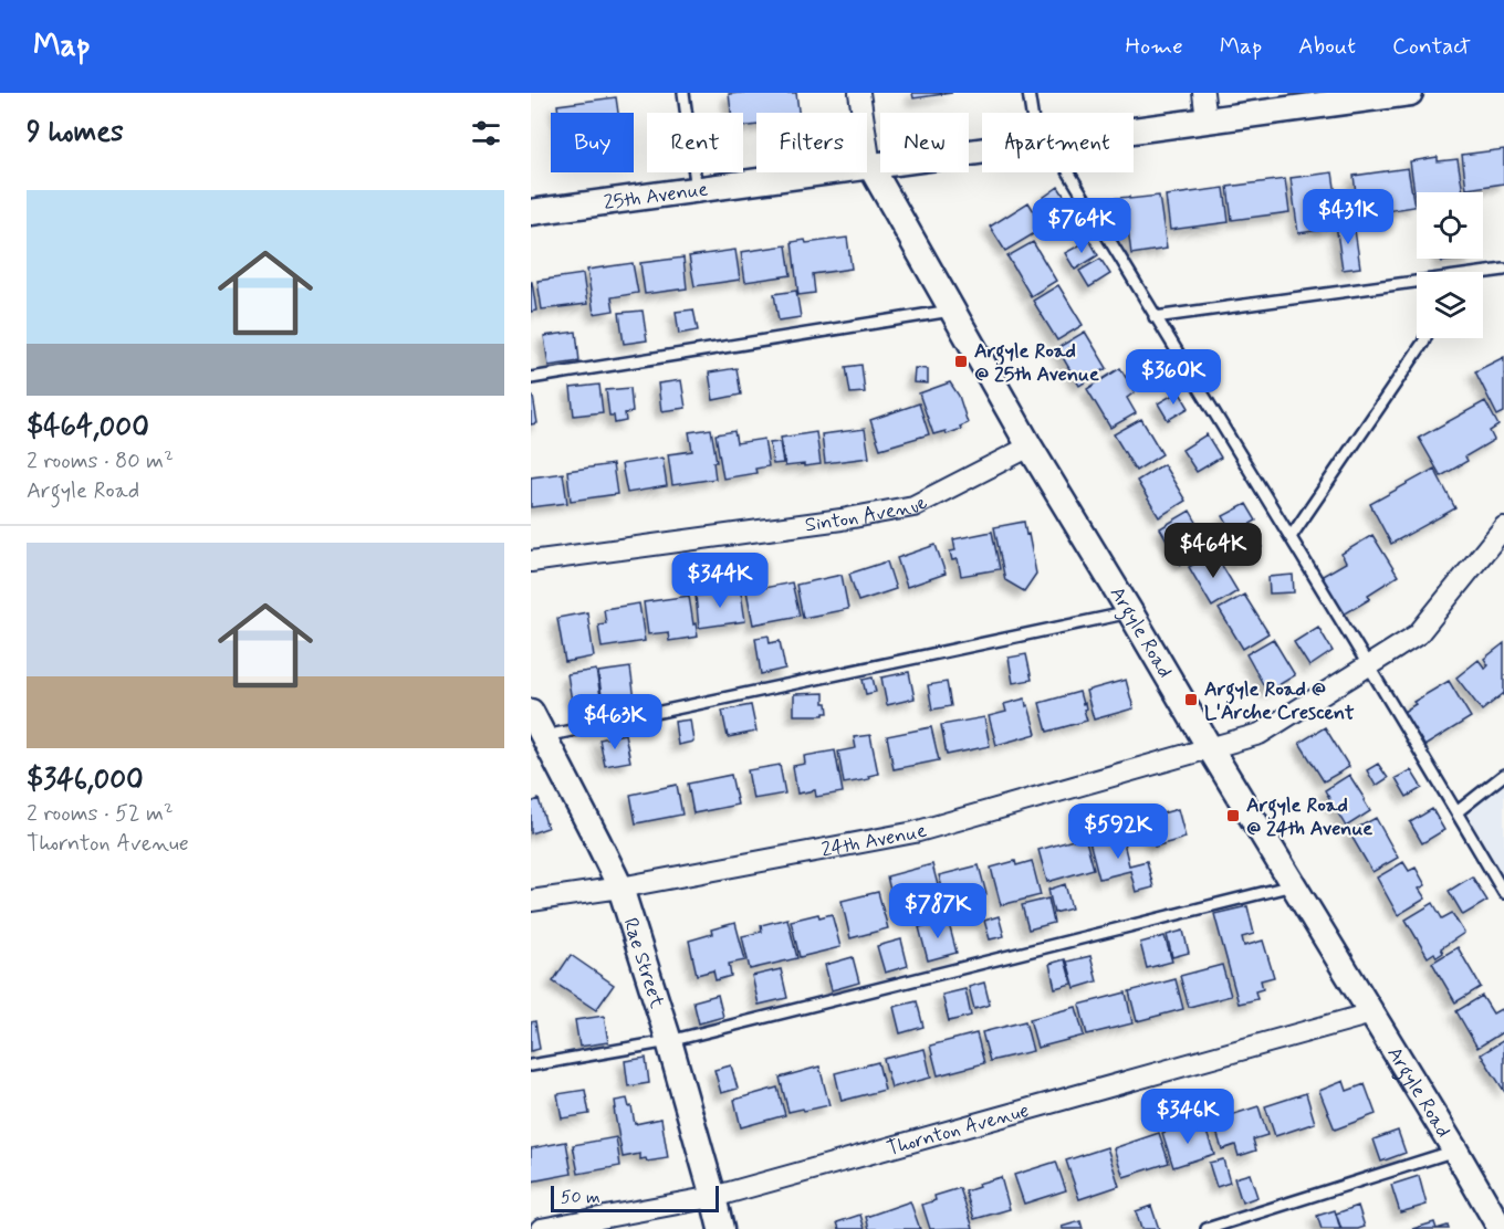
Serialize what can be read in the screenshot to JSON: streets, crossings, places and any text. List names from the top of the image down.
{
  "streets": {
    "street": [
      "25th Avenue",
      "Sinton Avenue",
      "Argyle Road",
      "24th Avenue",
      "Rae Street",
      "Thornton Avenue"
    ]
  },
  "crossings": [
    ["25th Avenue", "Argyle Road"],
    ["Sinton Avenue", "Argyle Road"],
    ["Argyle Road", "24th Avenue"],
    ["Argyle Road", "Thornton Avenue"],
    ["24th Avenue", "Rae Street"],
    ["Rae Street", "Thornton Avenue"]
  ],
  "places": {
    "transit": ["Argyle Road @ 25th Avenue", "Argyle Road @ L'Arche Crescent", "Argyle Road @ 24th Avenue"]
  },
  "scale_bar": "50 m",
  "page": {
    "header": "Map",
    "nav": [
      "Home",
      "Map",
      "About",
      "Contact"
    ],
    "heading": "9 homes",
    "chip": [
      "Buy",
      "Rent",
      "Filters",
      "New",
      "Apartment"
    ],
    "list": [
      {
        "name": "$464,000",
        "note": "2 rooms · 80 m² · Argyle Road"
      },
      {
        "name": "$346,000",
        "note": "2 rooms · 52 m² · Thornton Avenue"
      }
    ],
    "price": [
      "$431K",
      "$764K",
      "$360K",
      "$464K",
      "$344K",
      "$463K",
      "$592K",
      "$787K",
      "$346K"
    ],
    "scale": "50 m"
  }
}
